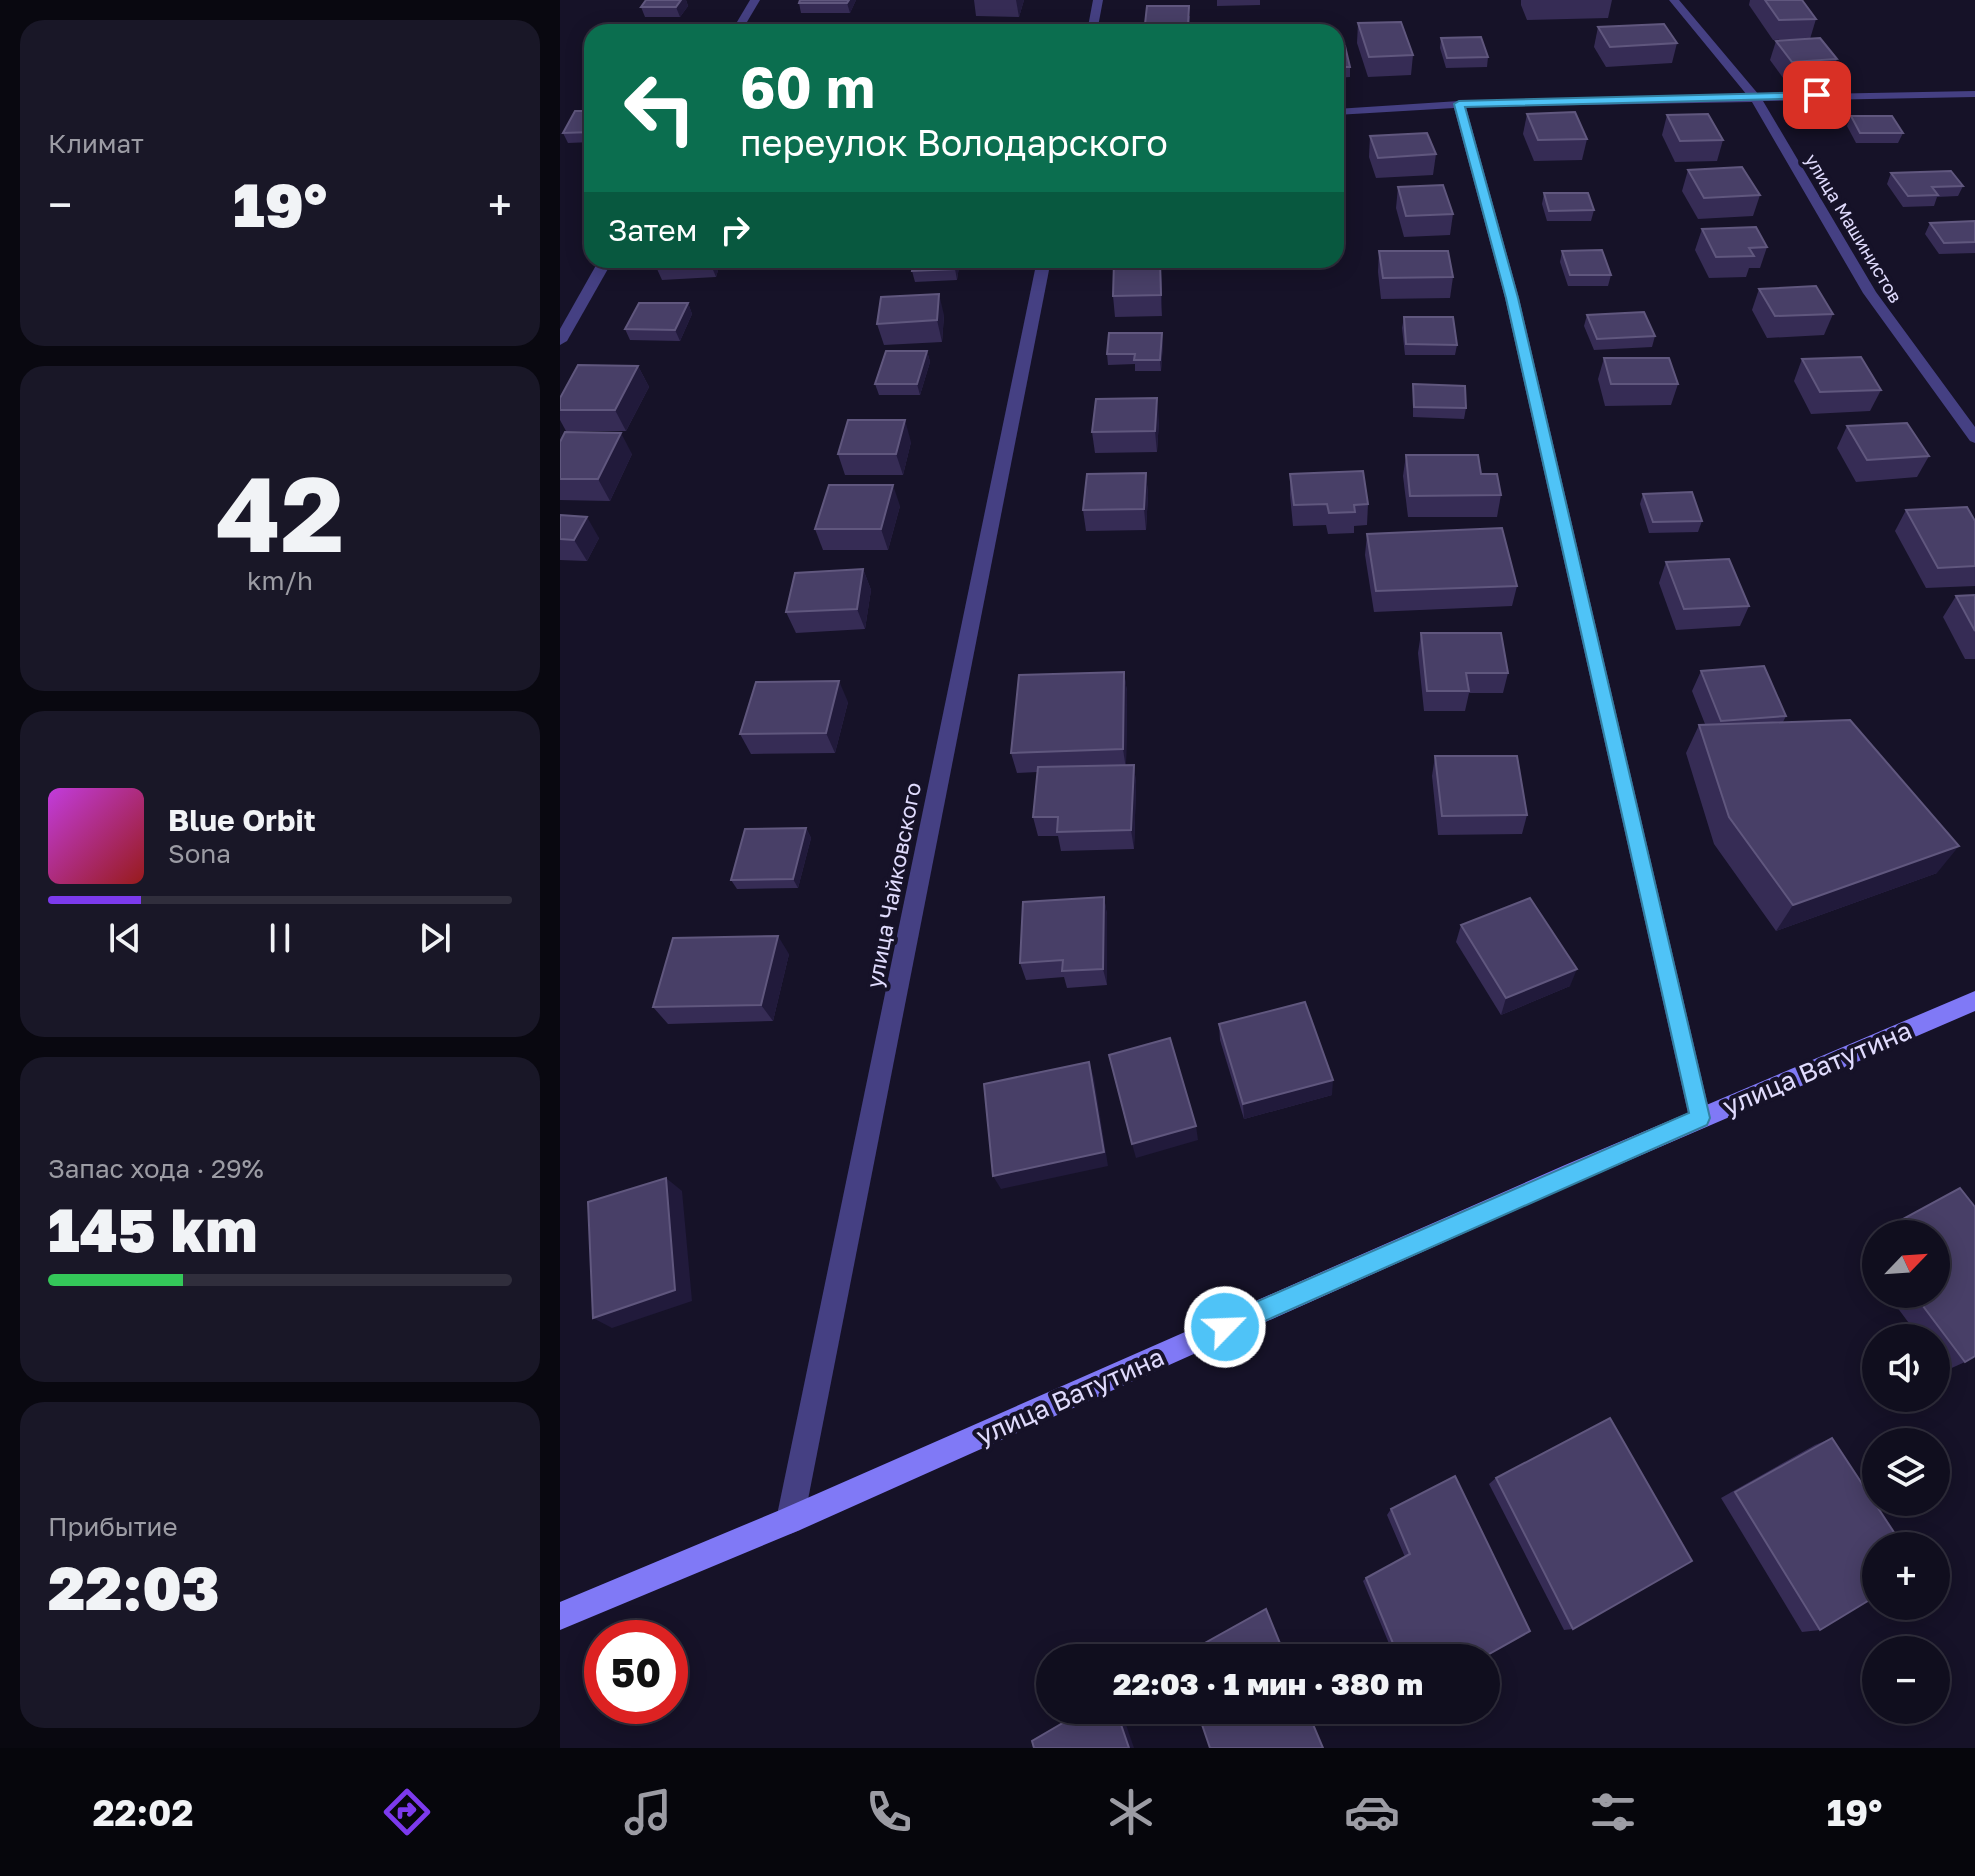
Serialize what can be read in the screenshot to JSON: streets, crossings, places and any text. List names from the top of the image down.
{
  "streets": {
    "main road": ["улица Ватутина"],
    "street": ["улица Машинистов", "улица Чайковского"]
  },
  "crossings": [
    ["улица Чайковского", "улица Ватутина"]
  ],
  "north": "top right",
  "page": {
    "tile": [
      "Климат",
      ["42", "km/h"],
      ["Запас хода · 29%", "145 km"],
      ["Прибытие", "22:03"]
    ],
    "turn": ["60 m", "переулок Володарского"],
    "heat": ["−", "19°", "+"],
    "then": "Затем",
    "song": ["Blue Orbit", "Sona"],
    "map_buttons": ["+", "−"],
    "limit": "50",
    "trip": "22:03 · 1 мин · 380 m",
    "tabs": ["22:02", "19°"]
  }
}
